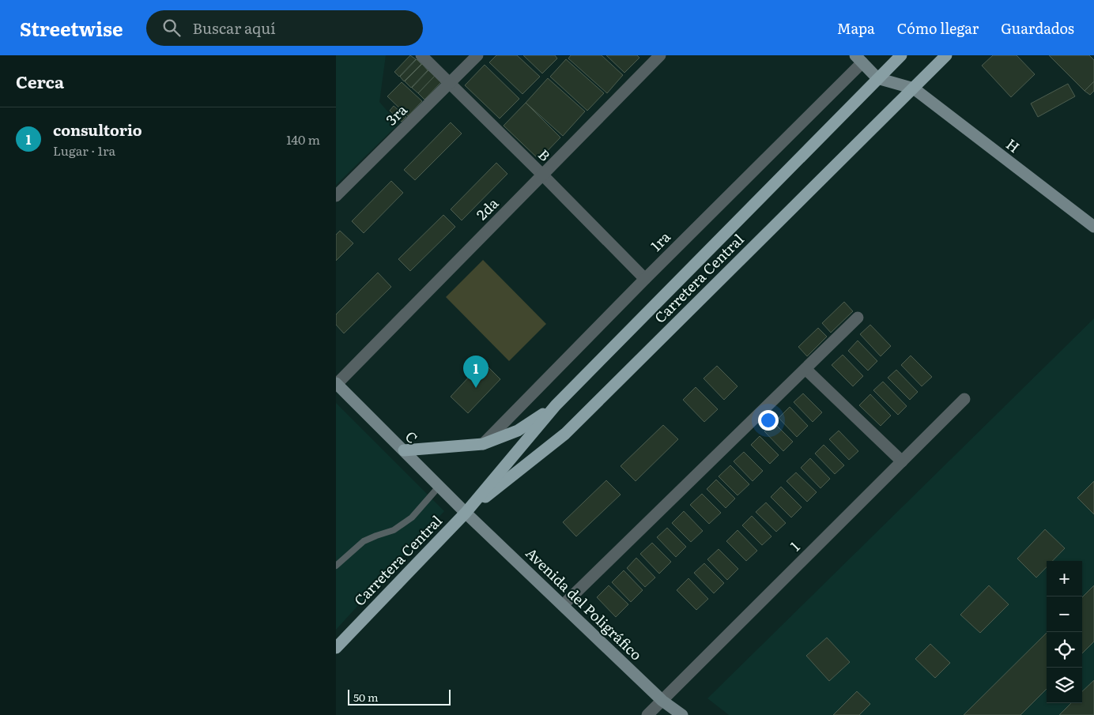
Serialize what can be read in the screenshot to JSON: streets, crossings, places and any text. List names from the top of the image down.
{
  "streets": {
    "main road": ["Carretera Central"],
    "street": [
      "3ra",
      "H",
      "B",
      "2da",
      "1ra",
      "C",
      "1",
      "Avenida del Poligráfico"
    ]
  },
  "crossings": [
    ["3ra", "B"],
    ["H", "Carretera Central"],
    ["B", "2da"],
    ["B", "1ra"],
    ["2da", "C"],
    ["Carretera Central", "C"],
    ["Carretera Central", "Avenida del Poligráfico"],
    ["C", "Avenida del Poligráfico"],
    ["1", "Avenida del Poligráfico"]
  ],
  "scale_bar": "50 m",
  "page": {
    "header": "Streetwise",
    "search": "Buscar aquí",
    "nav": ["Mapa", "Cómo llegar", "Guardados"],
    "heading": "Cerca",
    "list": [
      {
        "mark": "1",
        "name": "consultorio",
        "note": "Lugar · 1ra",
        "value": "140 m"
      }
    ],
    "pins": "1",
    "map_buttons": ["+", "−"],
    "scale": "50 m"
  }
}
